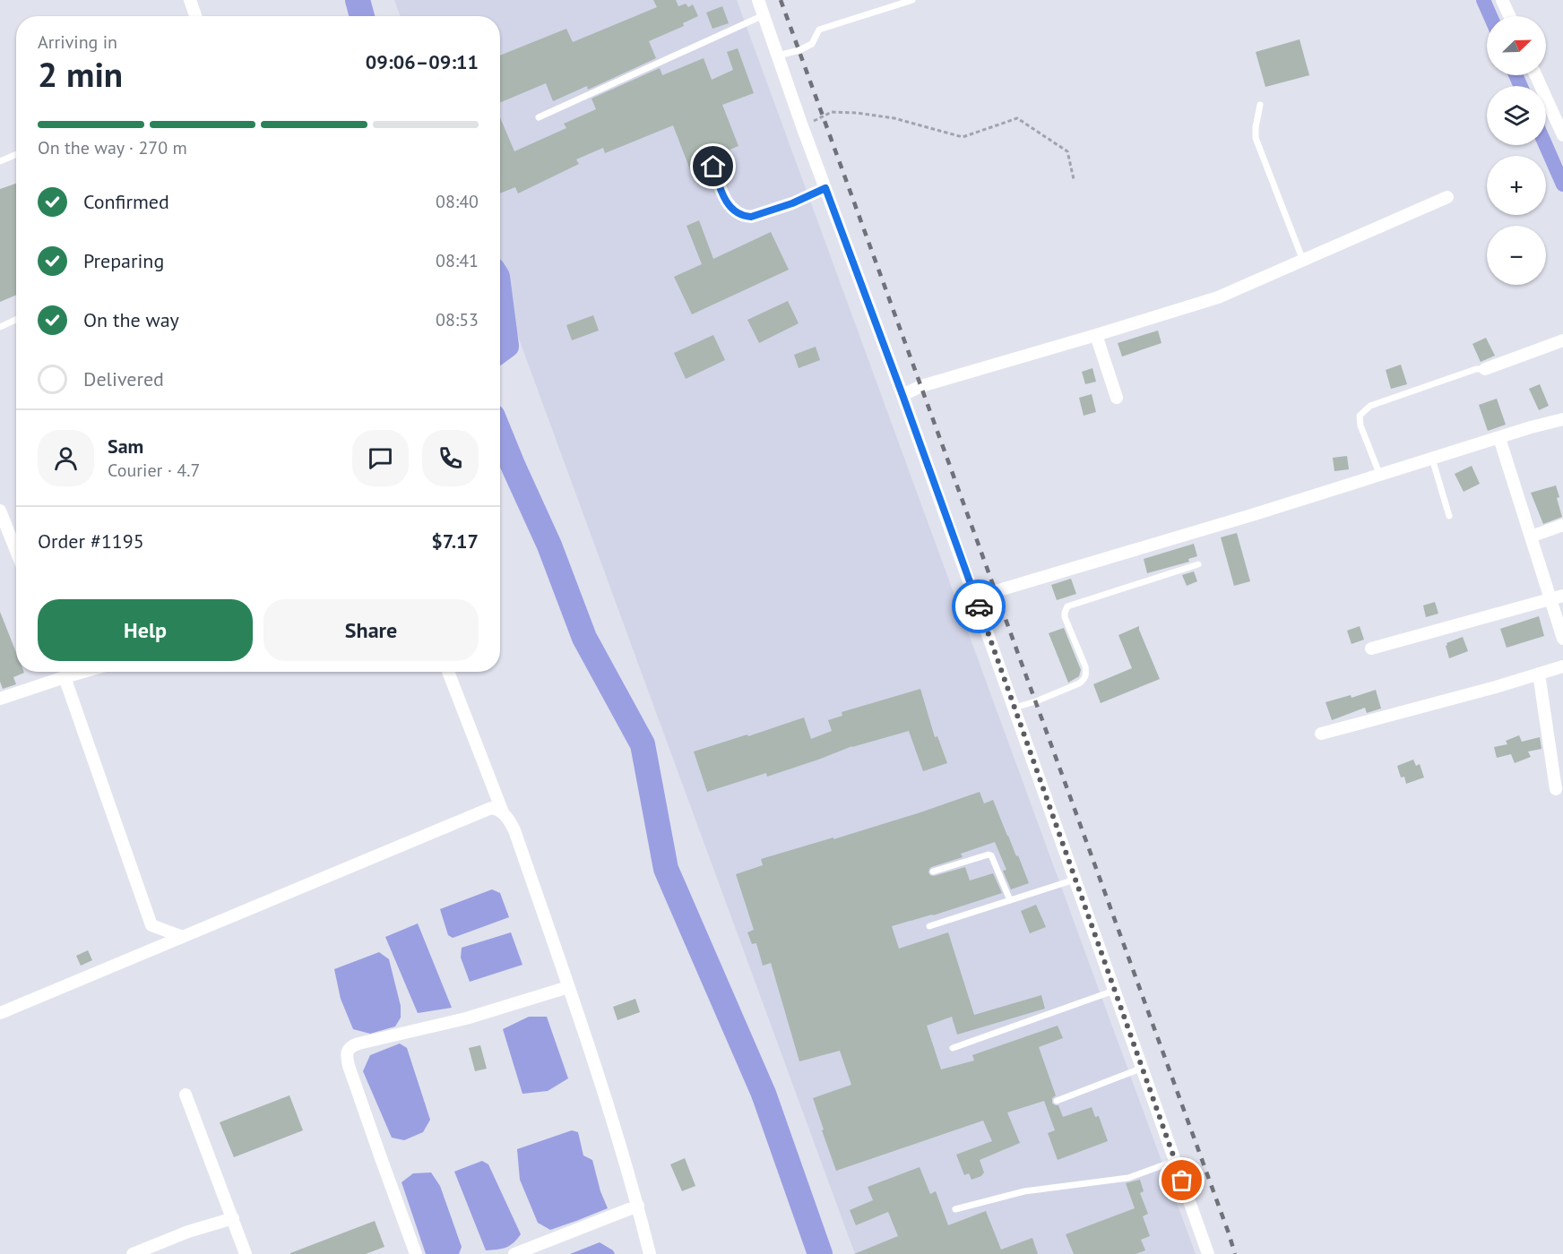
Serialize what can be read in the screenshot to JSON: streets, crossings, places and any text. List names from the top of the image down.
{
  "north": "top right",
  "page": {
    "map_buttons": ["+", "−"],
    "heading": ["2 min", "Arriving in", "09:06–09:11"],
    "panel": [
      "Sam",
      "Courier · 4.7",
      "Order #1195",
      "$7.17"
    ],
    "bar": "On the way · 270 m",
    "list": [
      ["Confirmed", "08:40"],
      ["Preparing", "08:41"],
      ["On the way", "08:53"],
      "Delivered"
    ],
    "buttons": ["Help", "Share"]
  }
}
